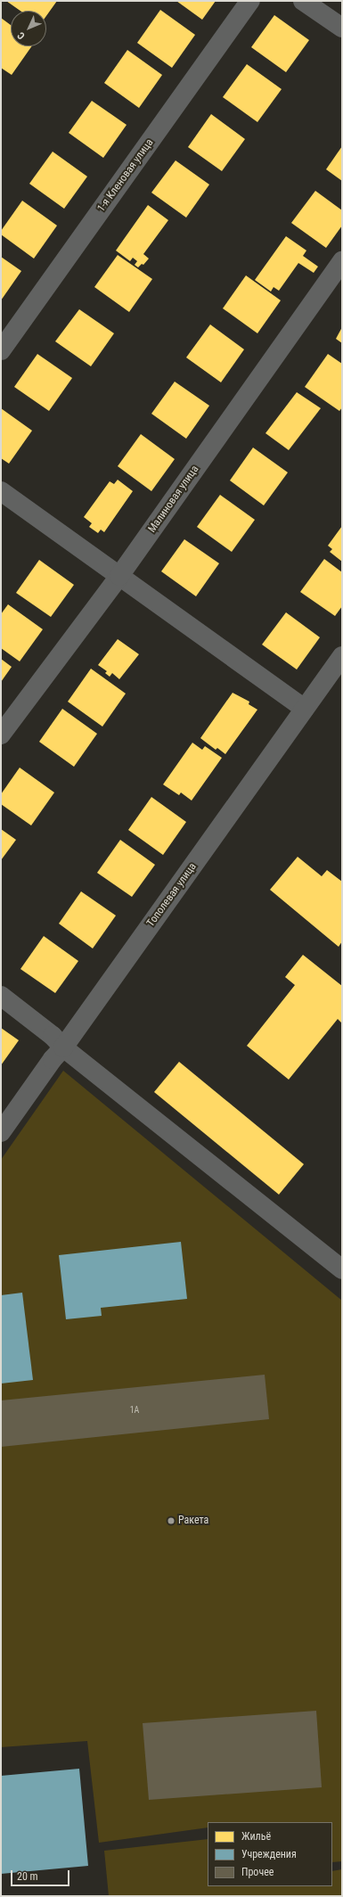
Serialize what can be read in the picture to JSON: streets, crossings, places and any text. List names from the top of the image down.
{
  "streets": {
    "street": ["1-я Кленовая улица", "Малиновая улица", "Тополевая улица"]
  },
  "places": ["Ракета"],
  "house_numbers": ["1А"],
  "legend": ["Жильё", "Учреждения", "Прочее"],
  "scale_bar": "20 m",
  "north": "bottom left"
}
